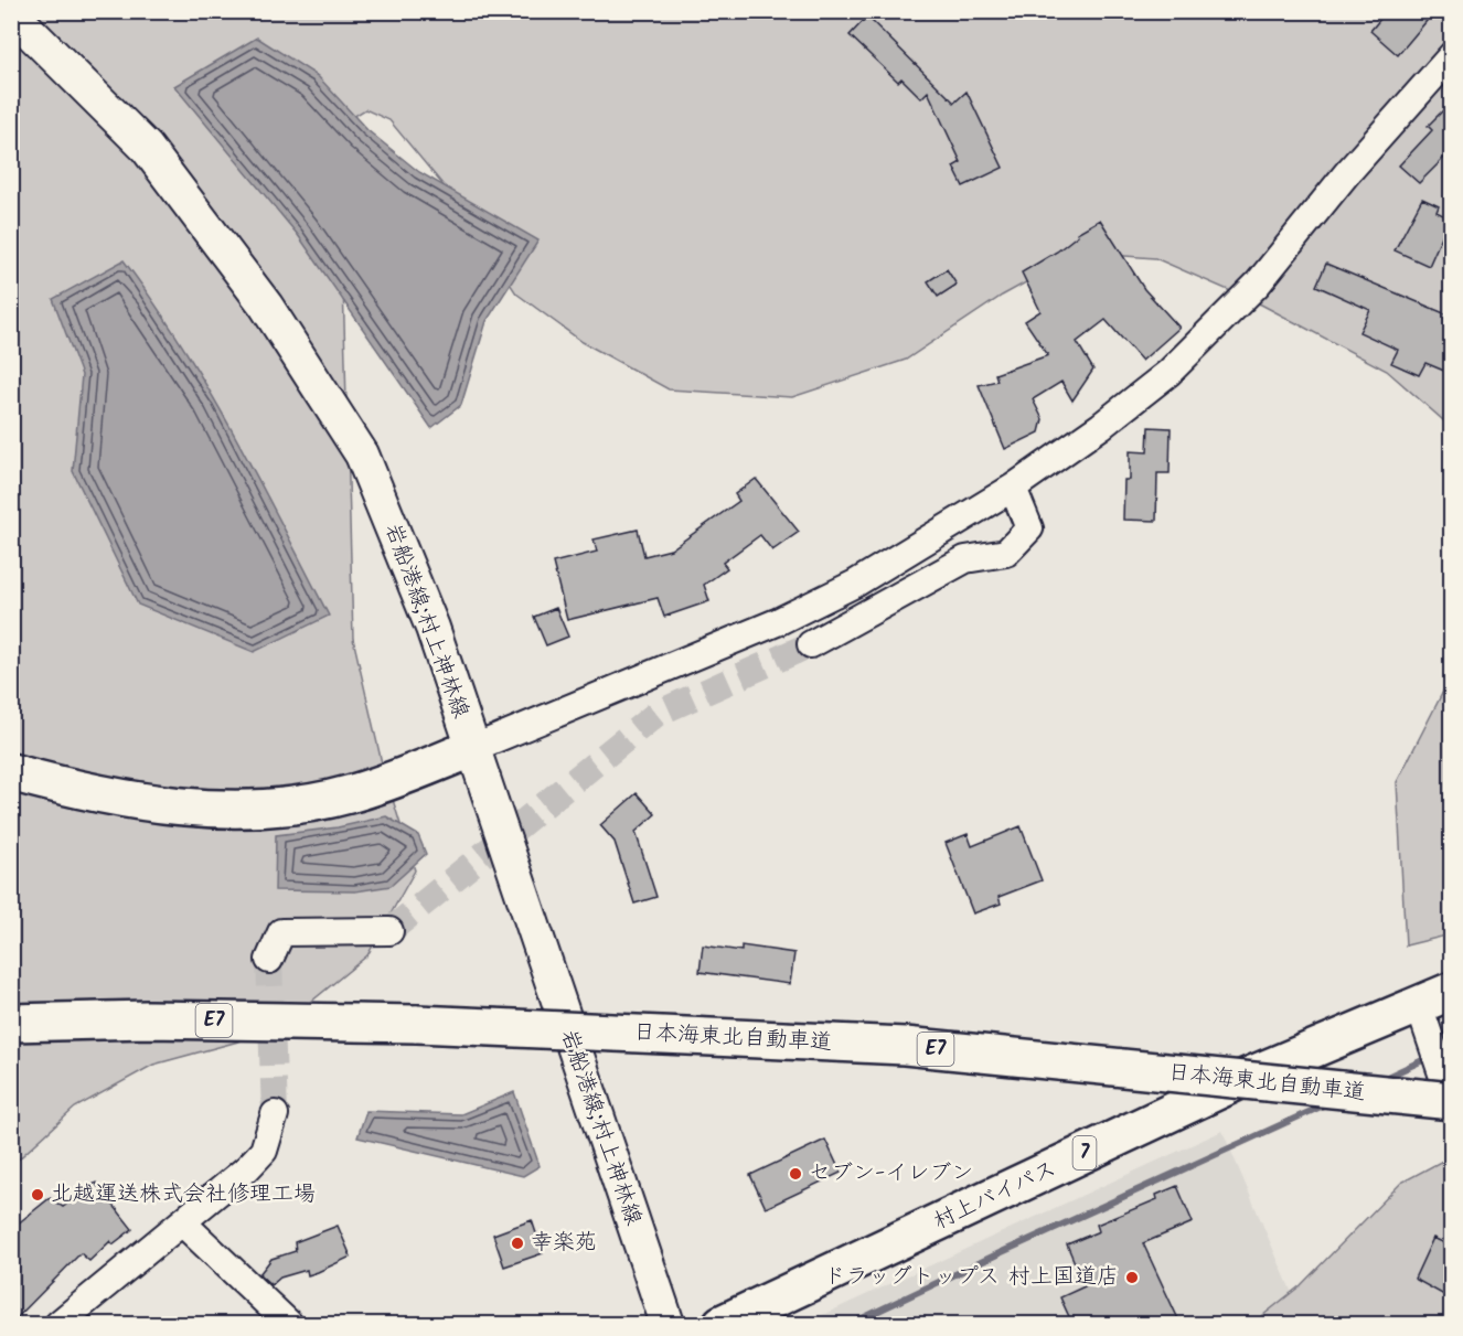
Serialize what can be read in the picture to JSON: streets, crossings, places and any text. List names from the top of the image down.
{
  "streets": {
    "highway": [
      "E7",
      "日本海東北自動車道",
      "7",
      "村上バイパス"
    ],
    "main road": ["岩船港線;村上神林線"]
  },
  "places": [
    "セブン-イレブン",
    "北越運送株式会社修理工場",
    "幸楽苑",
    "ドラッグトップス 村上国道店"
  ]
}
